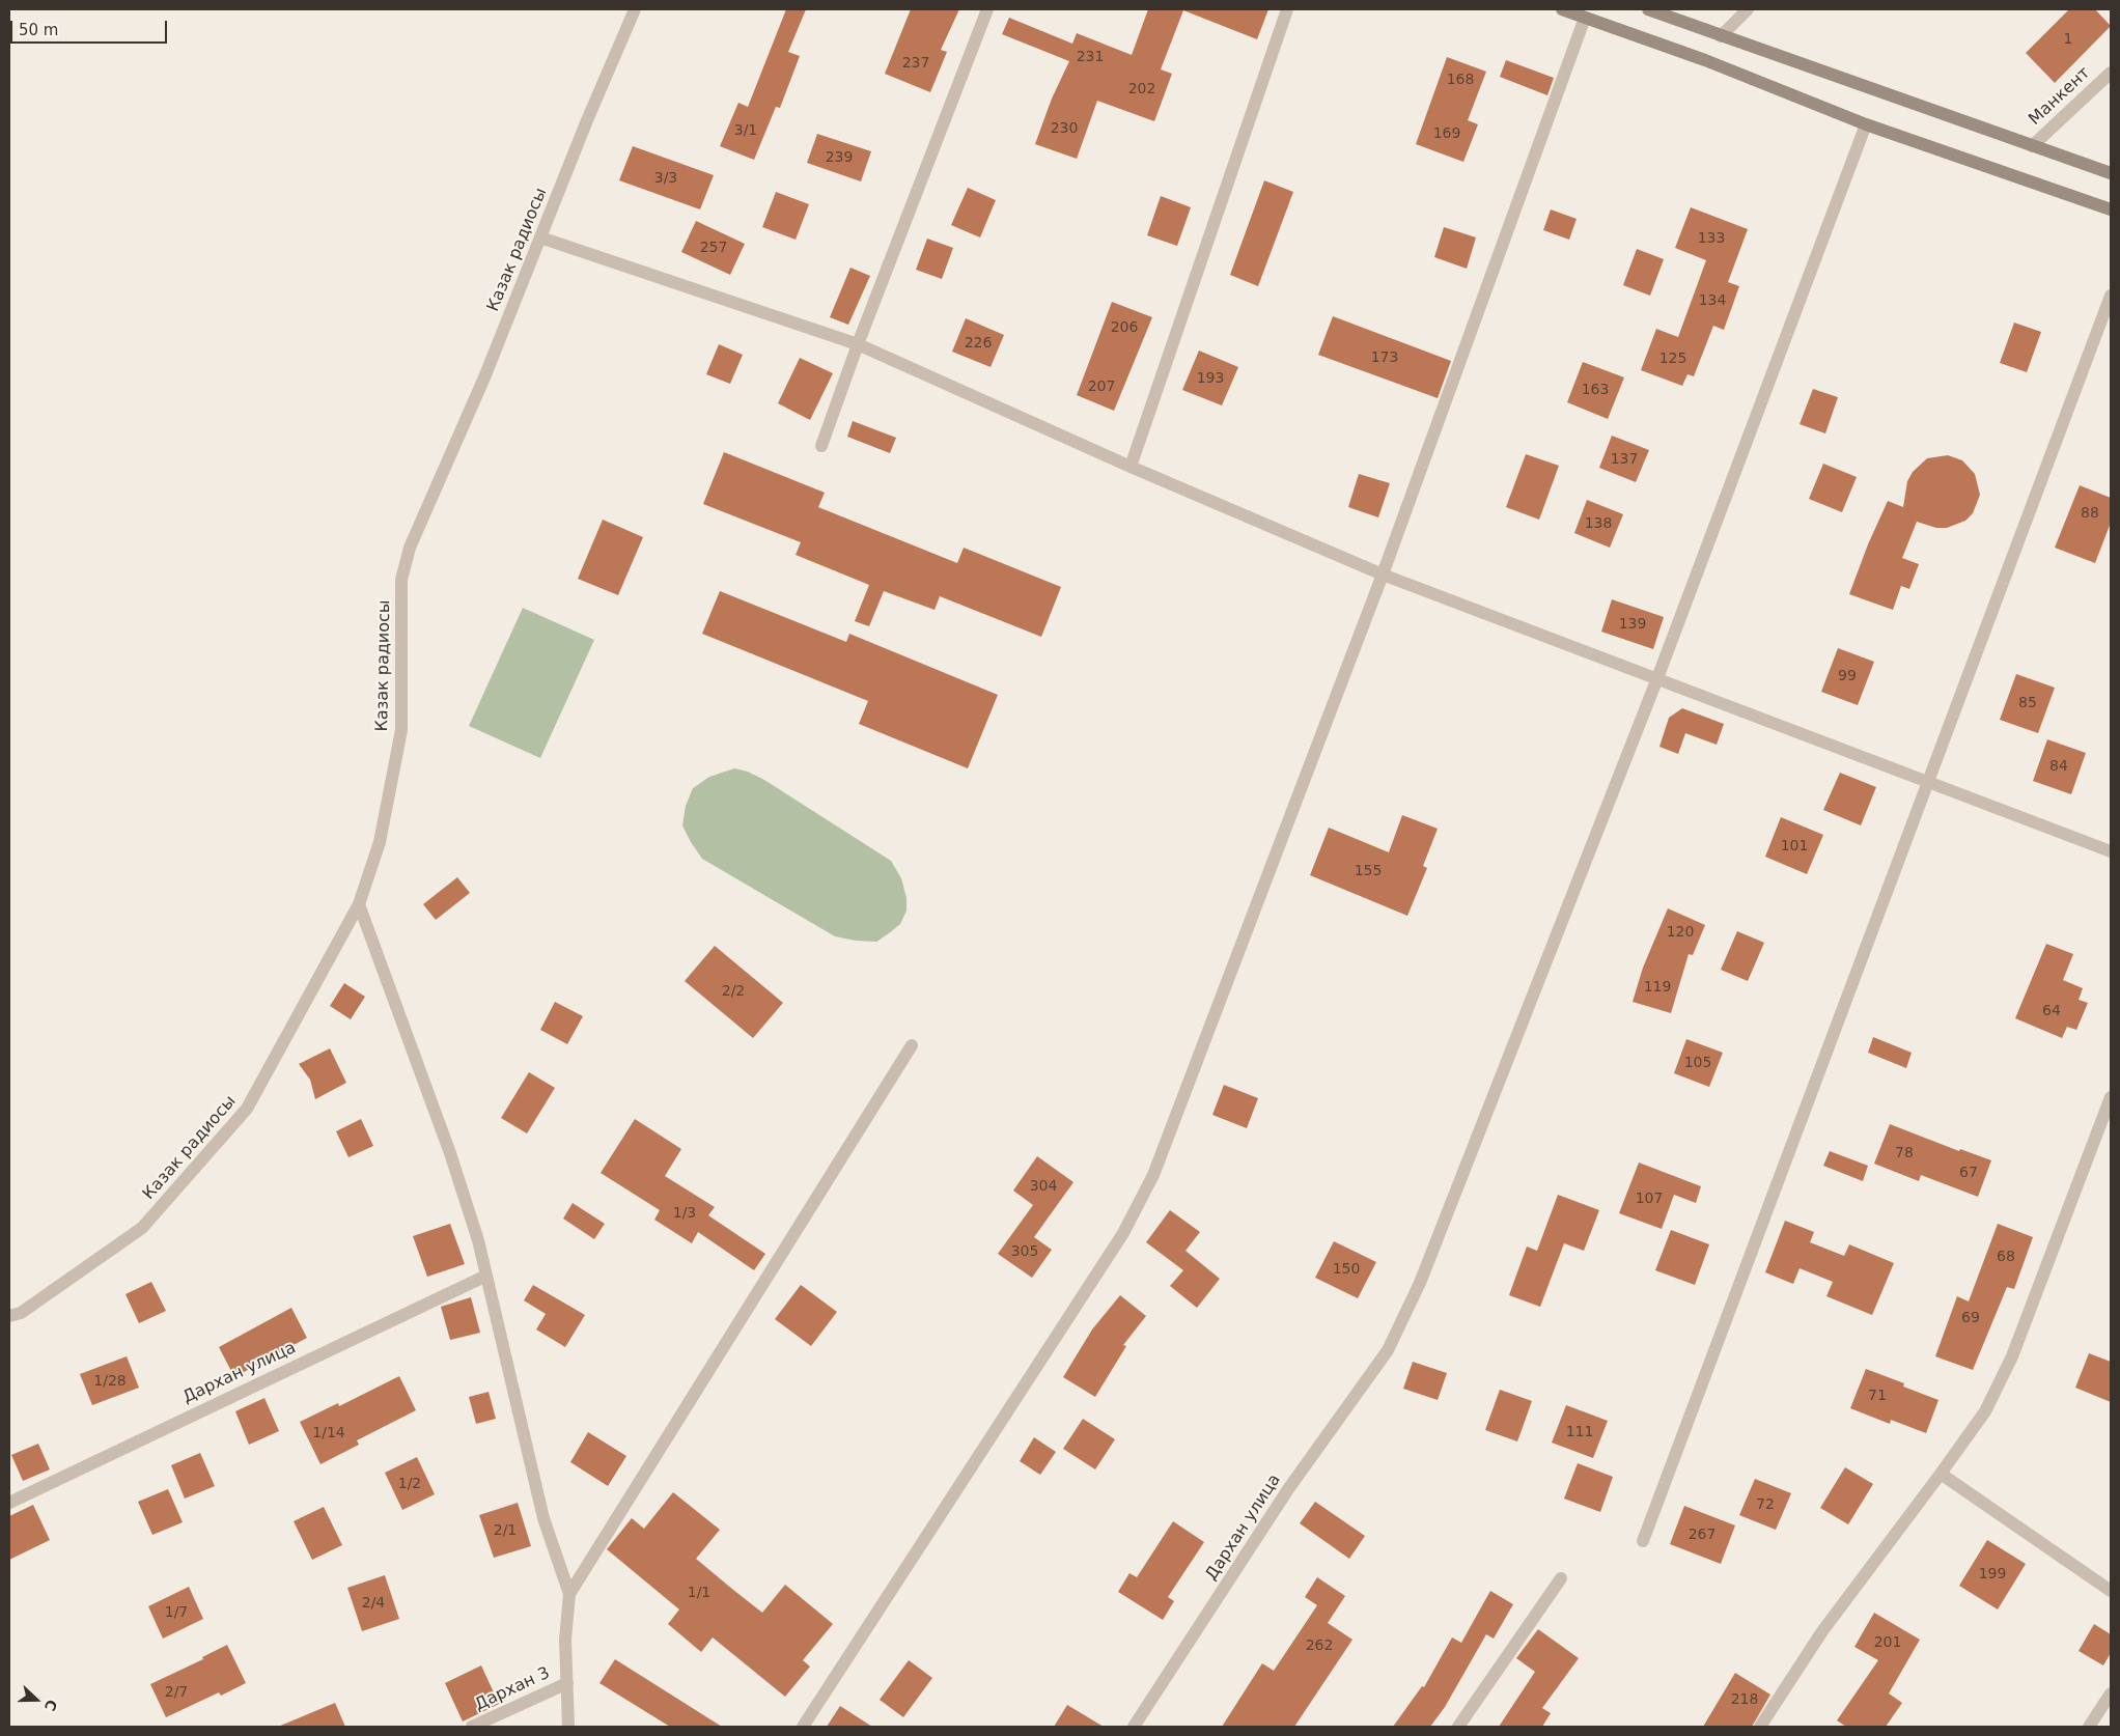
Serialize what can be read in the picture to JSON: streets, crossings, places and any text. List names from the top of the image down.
{
  "streets": {
    "street": [
      "Манкент",
      "Казак радиосы",
      "Дархан улица",
      "Дархан 3"
    ]
  },
  "house_numbers": [
    "1",
    "231",
    "237",
    "168",
    "202",
    "230",
    "3/1",
    "169",
    "239",
    "3/3",
    "133",
    "257",
    "134",
    "206",
    "226",
    "173",
    "125",
    "193",
    "207",
    "163",
    "137",
    "88",
    "138",
    "139",
    "99",
    "85",
    "84",
    "101",
    "155",
    "120",
    "119",
    "2/2",
    "64",
    "105",
    "78",
    "67",
    "304",
    "107",
    "1/3",
    "305",
    "68",
    "150",
    "69",
    "1/28",
    "71",
    "111",
    "1/14",
    "1/2",
    "72",
    "2/1",
    "267",
    "199",
    "1/1",
    "2/4",
    "1/7",
    "201",
    "262",
    "2/7",
    "218"
  ],
  "scale_bar": "50 m",
  "north": "right"
}
